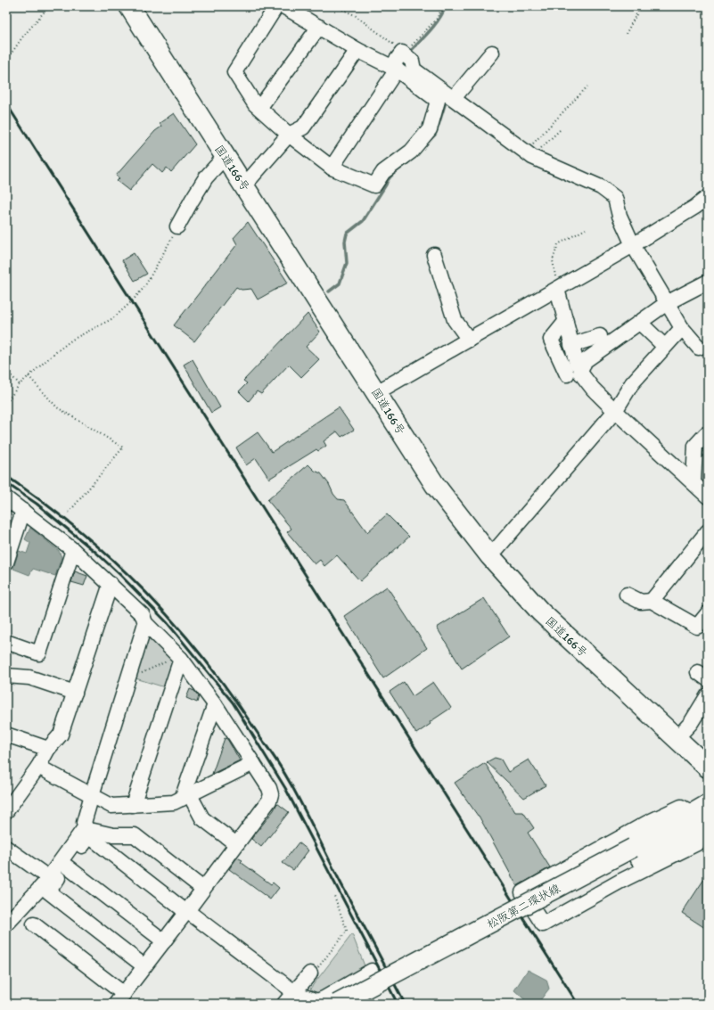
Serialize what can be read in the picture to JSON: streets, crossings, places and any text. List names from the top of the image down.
{
  "streets": {
    "highway": ["国道166号"],
    "main road": ["松阪第二環状線"]
  }
}
